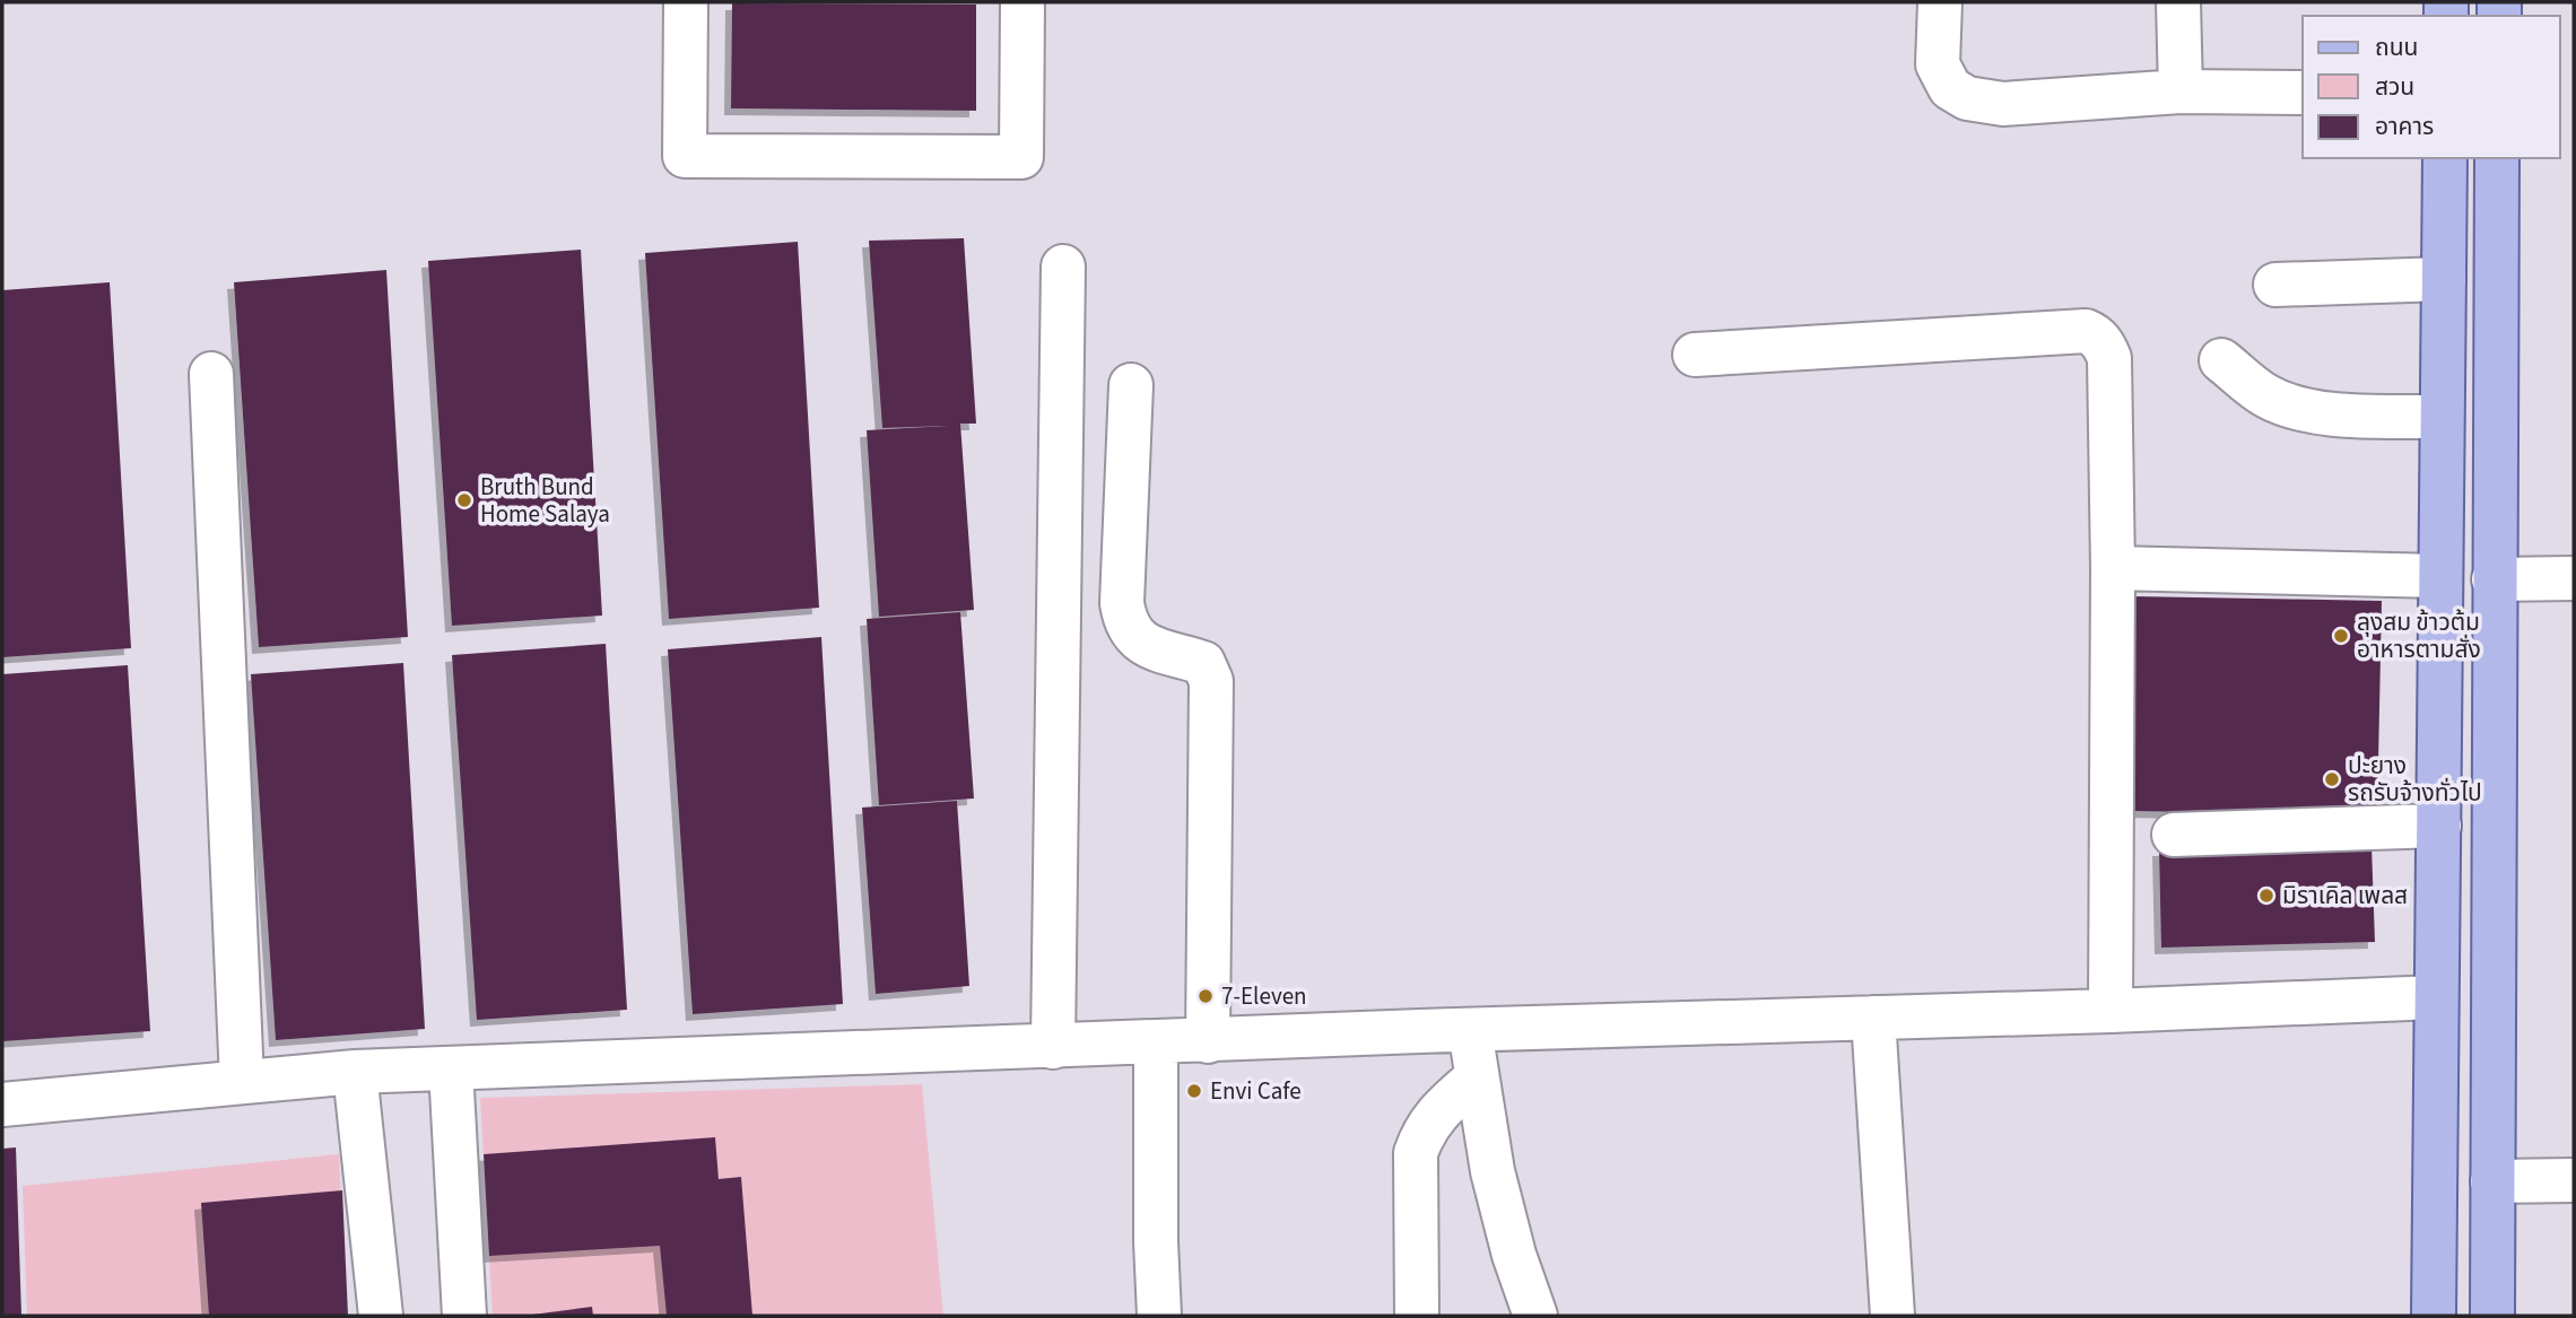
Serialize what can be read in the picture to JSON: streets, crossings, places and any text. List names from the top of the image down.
{
  "places": [
    "Bruth Bund Home Salaya",
    "ลุงสม ข้าวต้ม อาหารตามสั่ง",
    "ปะยาง รถรับจ้างทั่วไป",
    "มิราเคิล เพลส",
    "7-Eleven",
    "Envi Cafe"
  ],
  "legend": ["ถนน", "สวน", "อาคาร"]
}
